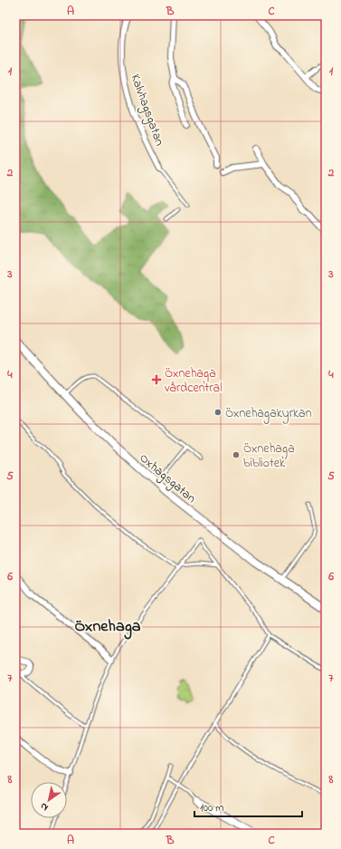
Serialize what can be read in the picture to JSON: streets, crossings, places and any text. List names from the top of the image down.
{
  "streets": {
    "street": ["Kalvhagsgatan", "Oxhagsgatan"]
  },
  "districts": ["Öxnehaga"],
  "places": {
    "health": ["Öxnehaga vårdcentral"],
    "other": ["Öxnehagakyrkan", "Öxnehaga bibliotek"]
  },
  "scale_bar": "100 m",
  "north": "bottom left",
  "grid": {
    "columns": ["A", "B", "C"],
    "rows": [
      "1",
      "2",
      "3",
      "4",
      "5",
      "6",
      "7",
      "8"
    ]
  }
}
